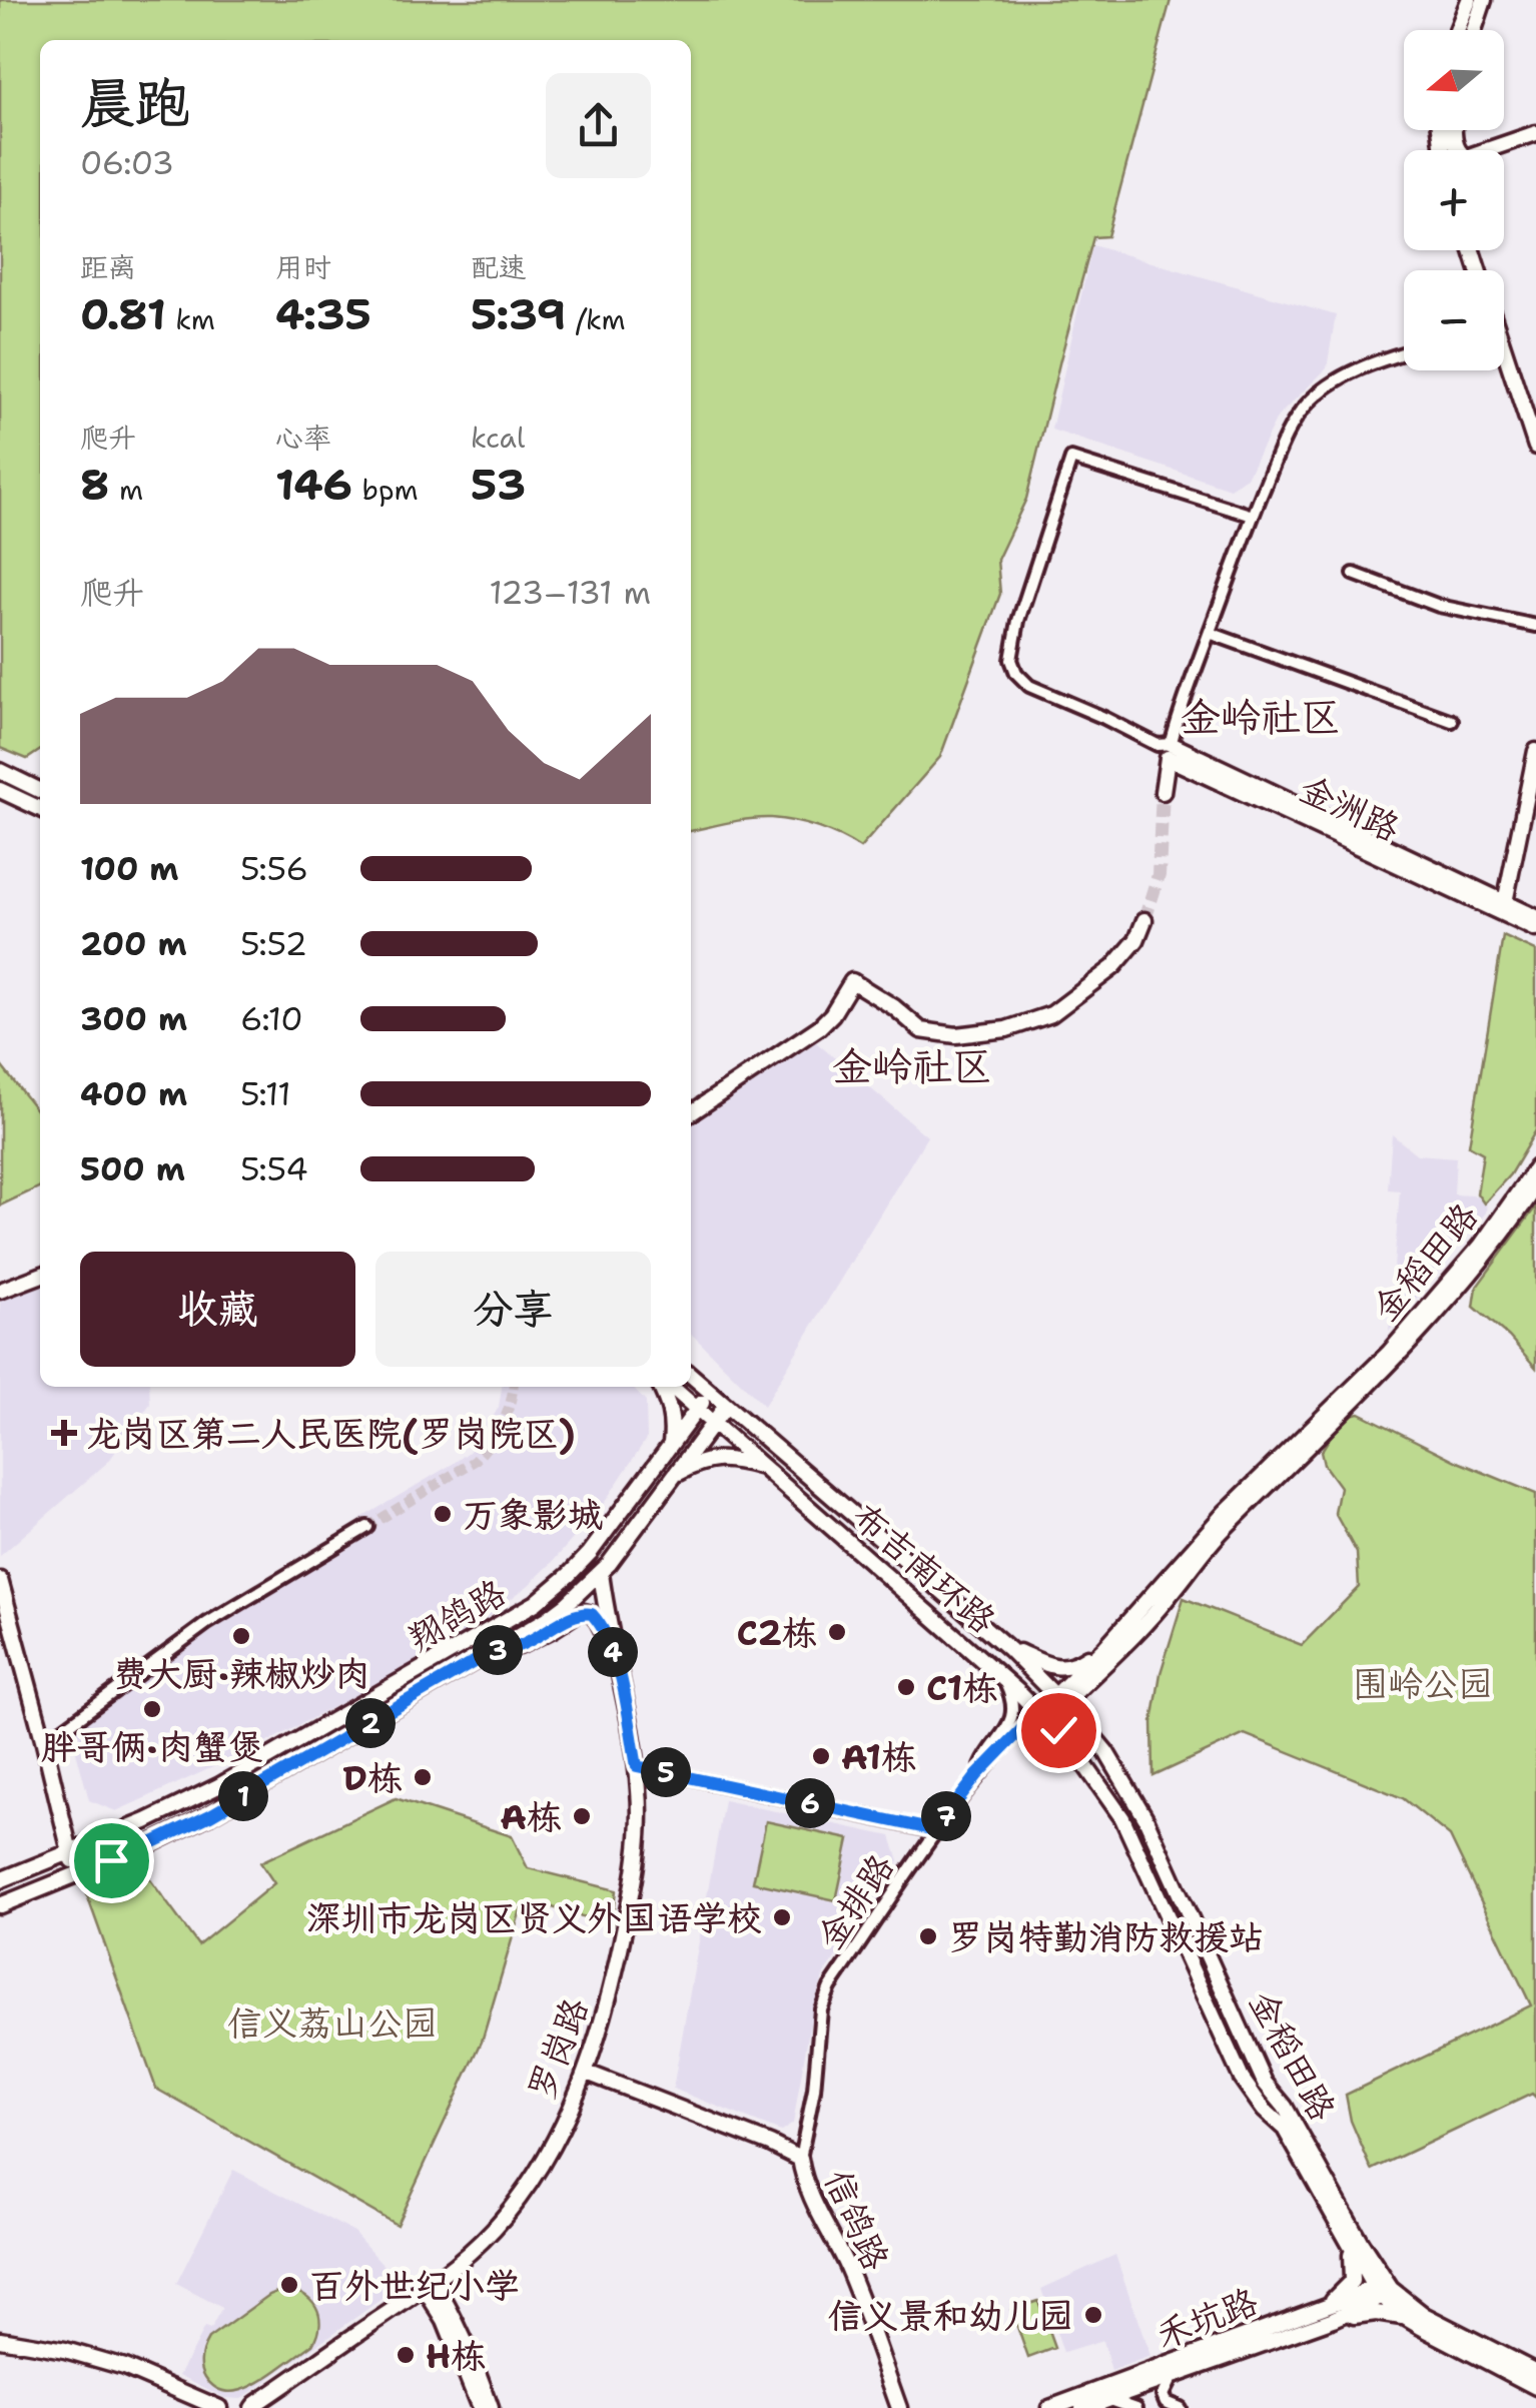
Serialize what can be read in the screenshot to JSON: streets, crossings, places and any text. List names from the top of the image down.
{
  "streets": {
    "street": [
      "金洲路",
      "金稻田路",
      "布吉南环路",
      "翔鸽路",
      "金排路",
      "罗岗路",
      "信鸽路",
      "禾坑路"
    ]
  },
  "crossings": [
    ["金稻田路", "布吉南环路"],
    ["金稻田路", "金排路"],
    ["金稻田路", "禾坑路"],
    ["布吉南环路", "翔鸽路"],
    ["布吉南环路", "金排路"],
    ["翔鸽路", "罗岗路"],
    ["金排路", "信鸽路"],
    ["罗岗路", "信鸽路"]
  ],
  "districts": ["金岭社区", "金岭社区"],
  "parks": ["围岭公园", "信义荔山公园"],
  "places": {
    "health": ["龙岗区第二人民医院(罗岗院区)"],
    "other": [
      "万象影城",
      "C2栋",
      "费大厨·辣椒炒肉",
      "C1栋",
      "胖哥俩·肉蟹煲",
      "A1栋",
      "D栋",
      "A栋",
      "深圳市龙岗区贤义外国语学校",
      "罗岗特勤消防救援站",
      "百外世纪小学",
      "信义景和幼儿园",
      "H栋"
    ]
  },
  "north": "left",
  "page": {
    "map_buttons": ["+", "−"],
    "heading": ["晨跑", "06:03"],
    "stats": [
      ["距离", "0.81 km"],
      ["用时", "4:35"],
      ["配速", "5:39 /km"],
      ["爬升", "8 m"],
      ["心率", "146 bpm"],
      ["kcal", "53"]
    ],
    "chart": ["爬升", "123–131 m"],
    "list": [
      {
        "name": "100 m",
        "note": "5:56"
      },
      {
        "name": "200 m",
        "note": "5:52"
      },
      {
        "name": "300 m",
        "note": "6:10"
      },
      {
        "name": "400 m",
        "note": "5:11"
      },
      {
        "name": "500 m",
        "note": "5:54"
      }
    ],
    "buttons": ["收藏", "分享"],
    "pins": [
      "3",
      "4",
      "2",
      "5",
      "1",
      "6",
      "7"
    ]
  }
}
